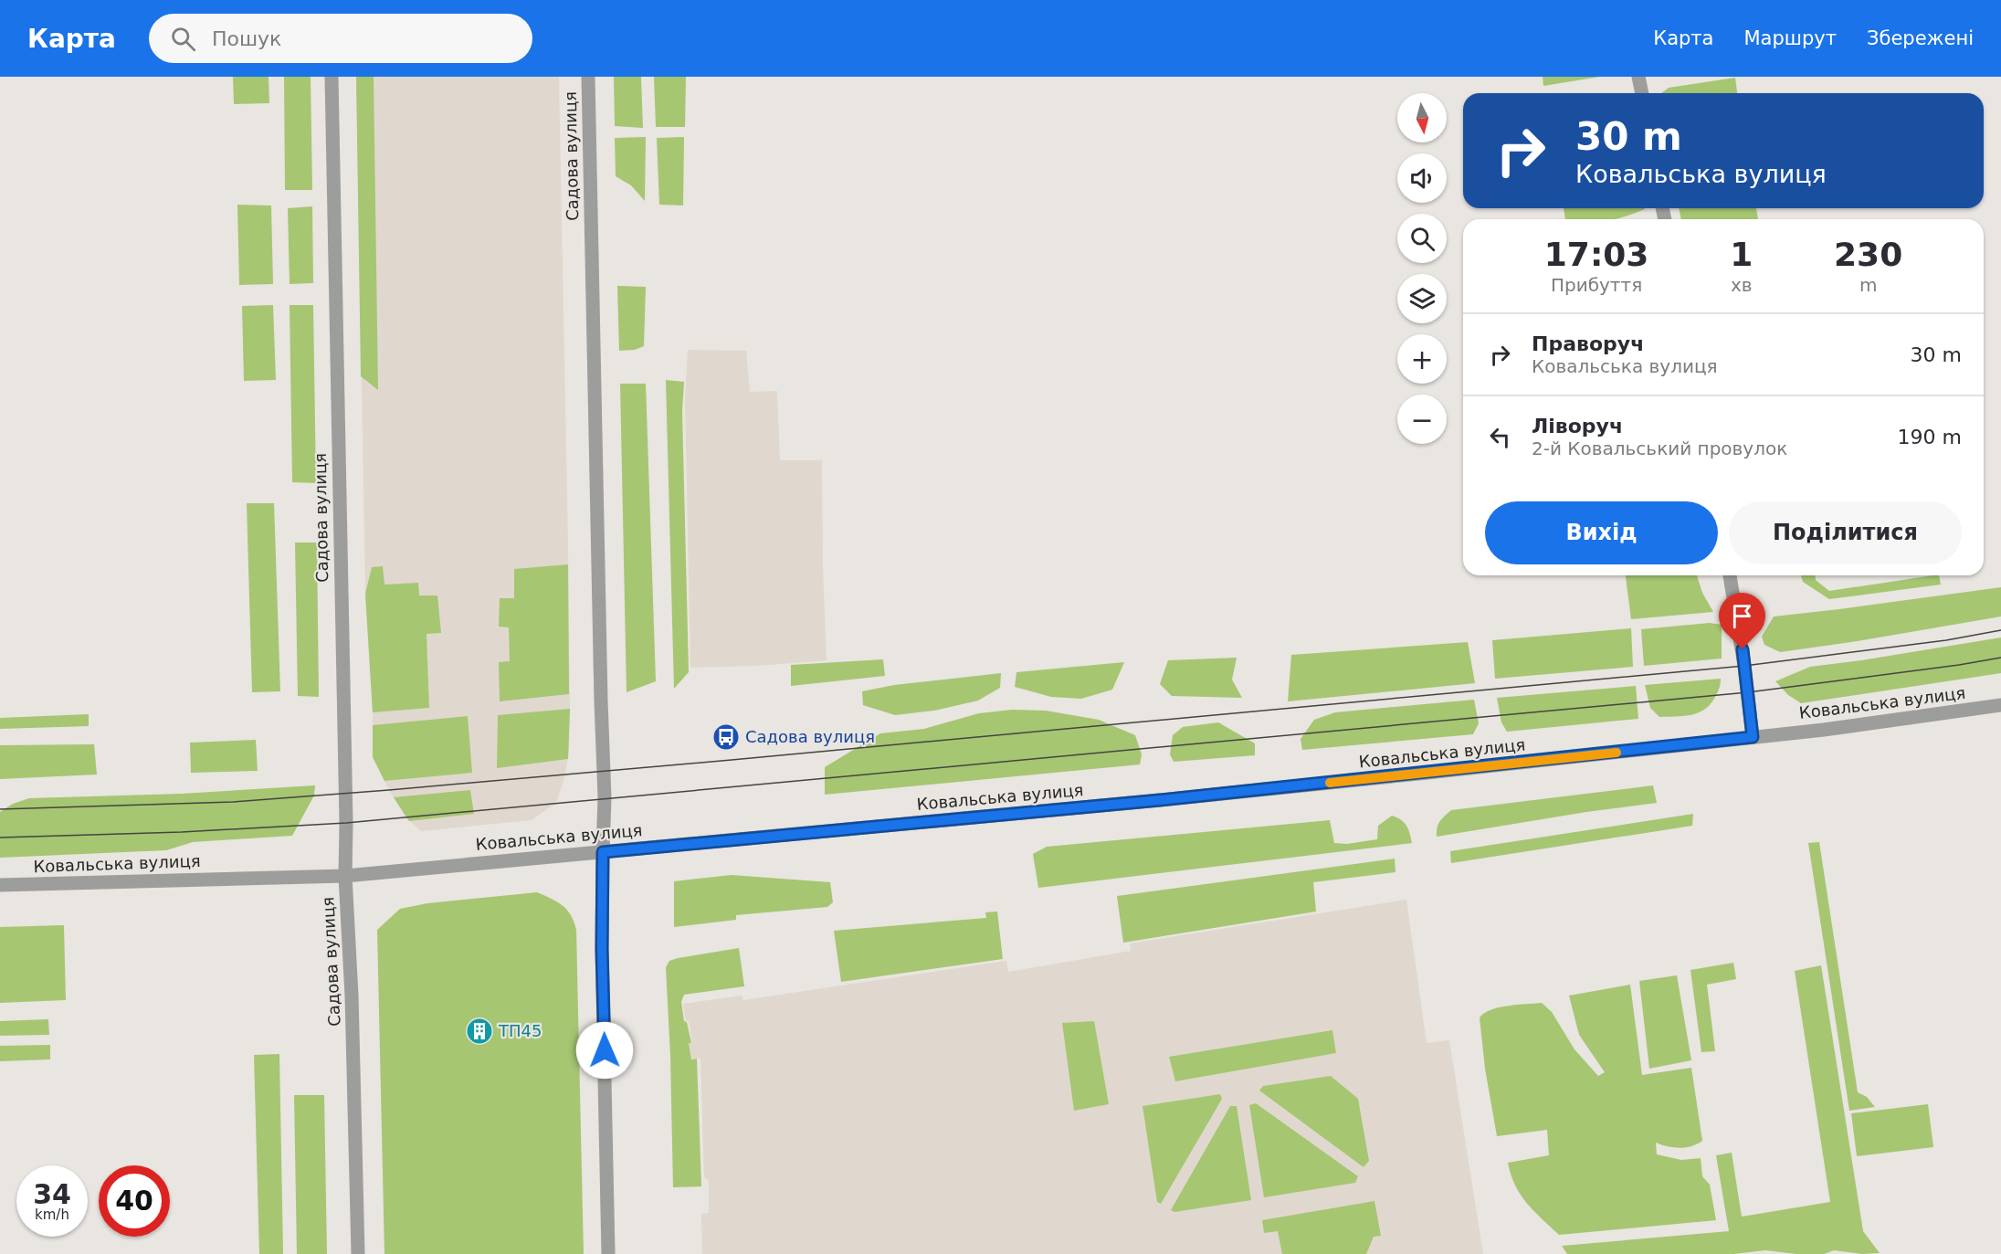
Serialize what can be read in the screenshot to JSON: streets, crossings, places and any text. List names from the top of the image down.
{
  "streets": {
    "street": ["Садова вулиця", "Ковальська вулиця"]
  },
  "crossings": [
    ["Садова вулиця", "Ковальська вулиця"]
  ],
  "places": {
    "bus stop": ["Садова вулиця"],
    "building": ["ТП45"]
  },
  "north": "bottom",
  "page": {
    "header": "Карта",
    "search": "Пошук",
    "nav": ["Карта", "Маршрут", "Збережені"],
    "map_buttons": ["+", "−"],
    "turn": ["30 m", "Ковальська вулиця"],
    "eta": [
      "17:03",
      "Прибуття",
      "1",
      "хв",
      "230",
      "m"
    ],
    "list": [
      {
        "name": "Праворуч",
        "note": "Ковальська вулиця",
        "value": "30 m"
      },
      {
        "name": "Ліворуч",
        "note": "2-й Ковальський провулок",
        "value": "190 m"
      }
    ],
    "buttons": ["Вихід", "Поділитися"],
    "speed": "34 km/h",
    "limit": "40"
  }
}
